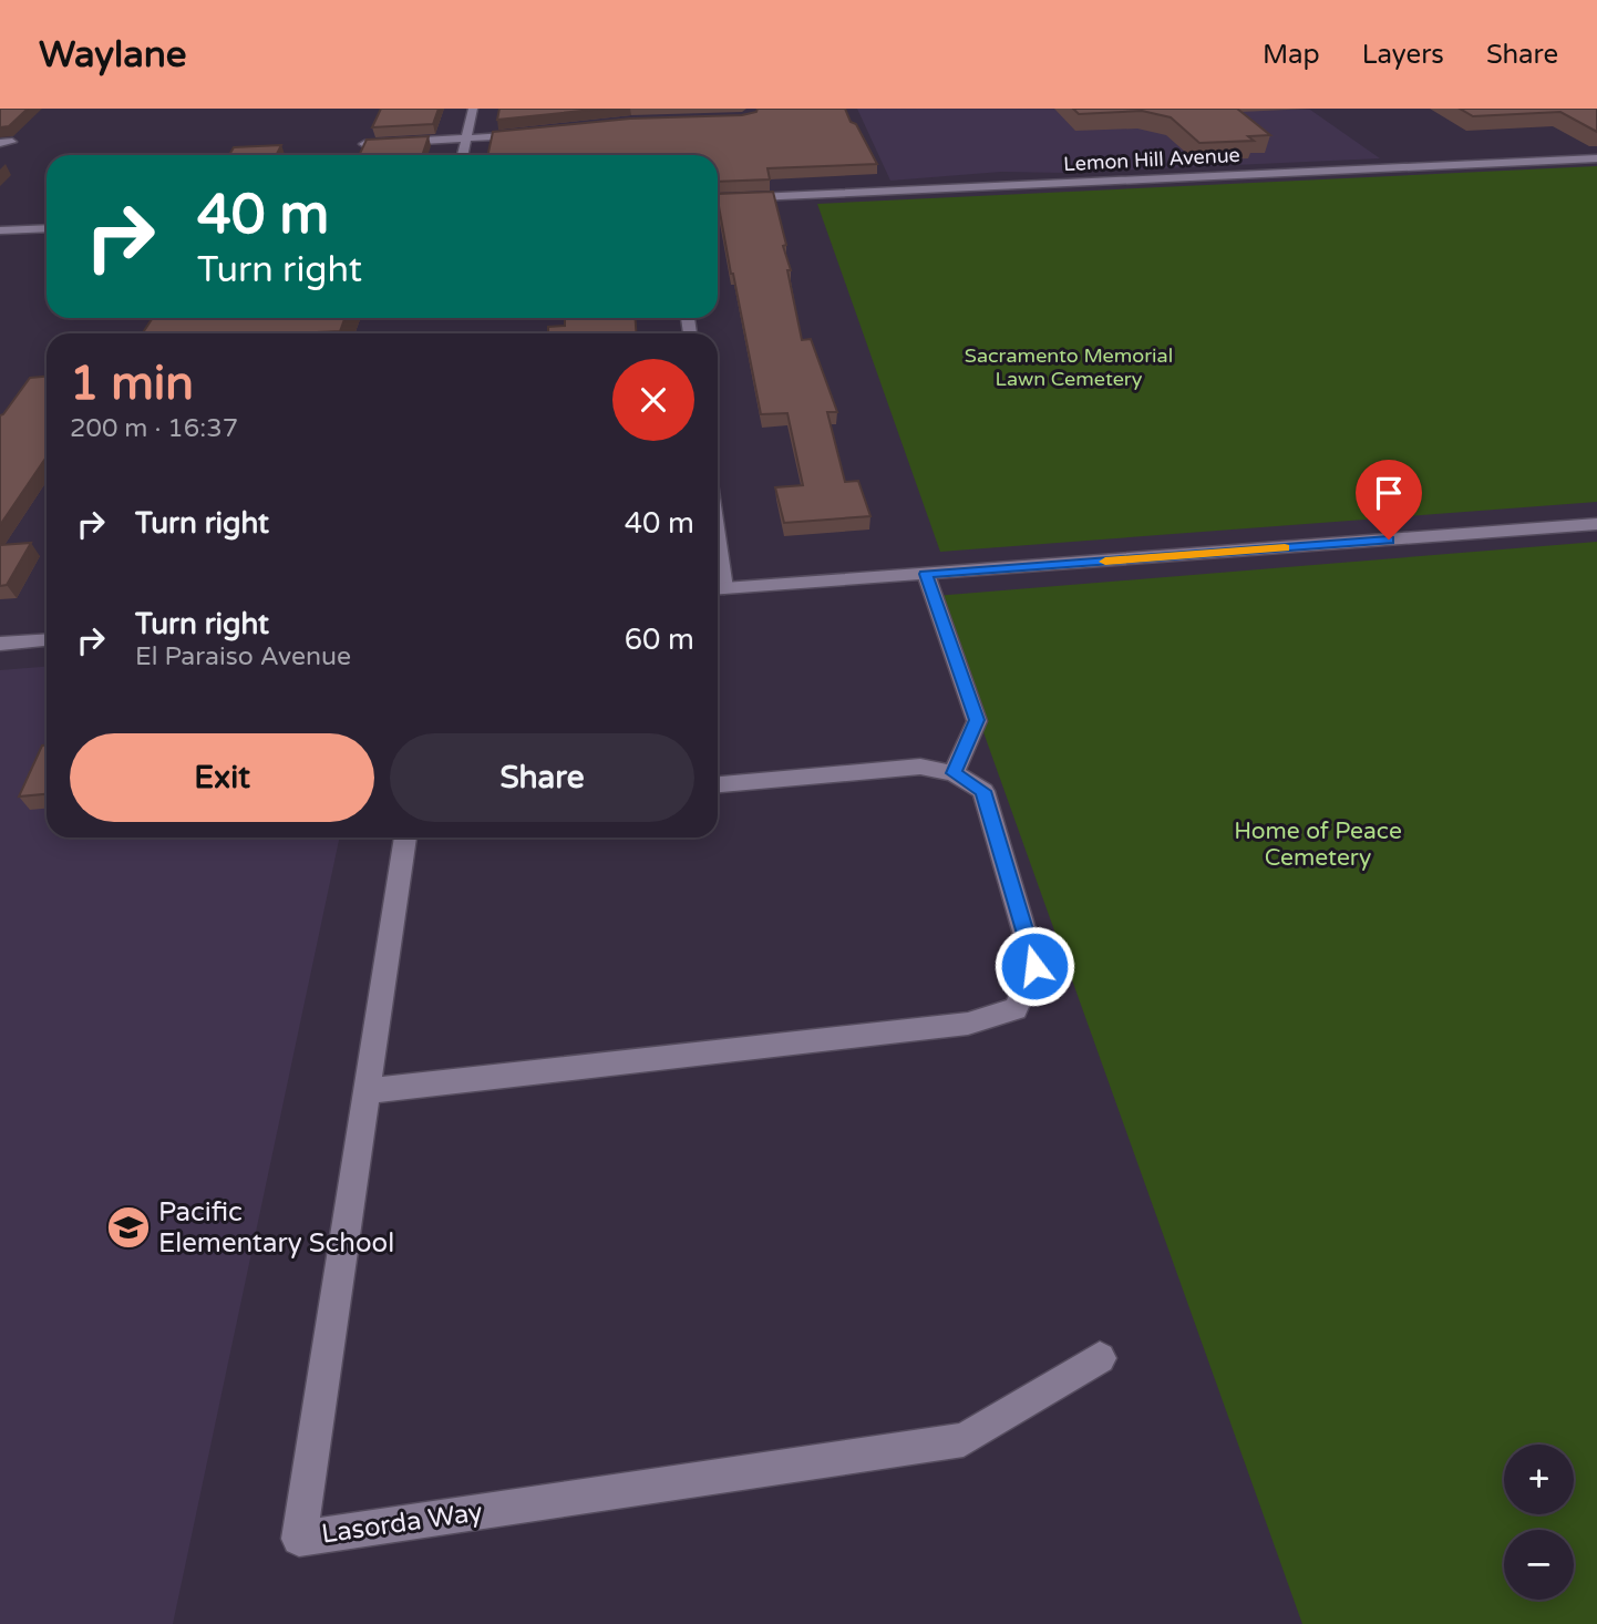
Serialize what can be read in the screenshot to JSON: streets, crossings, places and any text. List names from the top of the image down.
{
  "streets": {
    "street": ["Lemon Hill Avenue", "Lasorda Way"]
  },
  "parks": ["Sacramento Memorial Lawn Cemetery", "Home of Peace Cemetery"],
  "places": {
    "school or university": ["Pacific Elementary School"]
  },
  "page": {
    "header": "Waylane",
    "nav": ["Map", "Layers", "Share"],
    "turn": ["40 m", "Turn right"],
    "heading": ["1 min", "200 m · 16:37"],
    "list": [
      {
        "name": "Turn right",
        "value": "40 m"
      },
      {
        "name": "Turn right",
        "note": "El Paraiso Avenue",
        "value": "60 m"
      }
    ],
    "buttons": ["Exit", "Share"],
    "map_buttons": ["+", "−"]
  }
}
